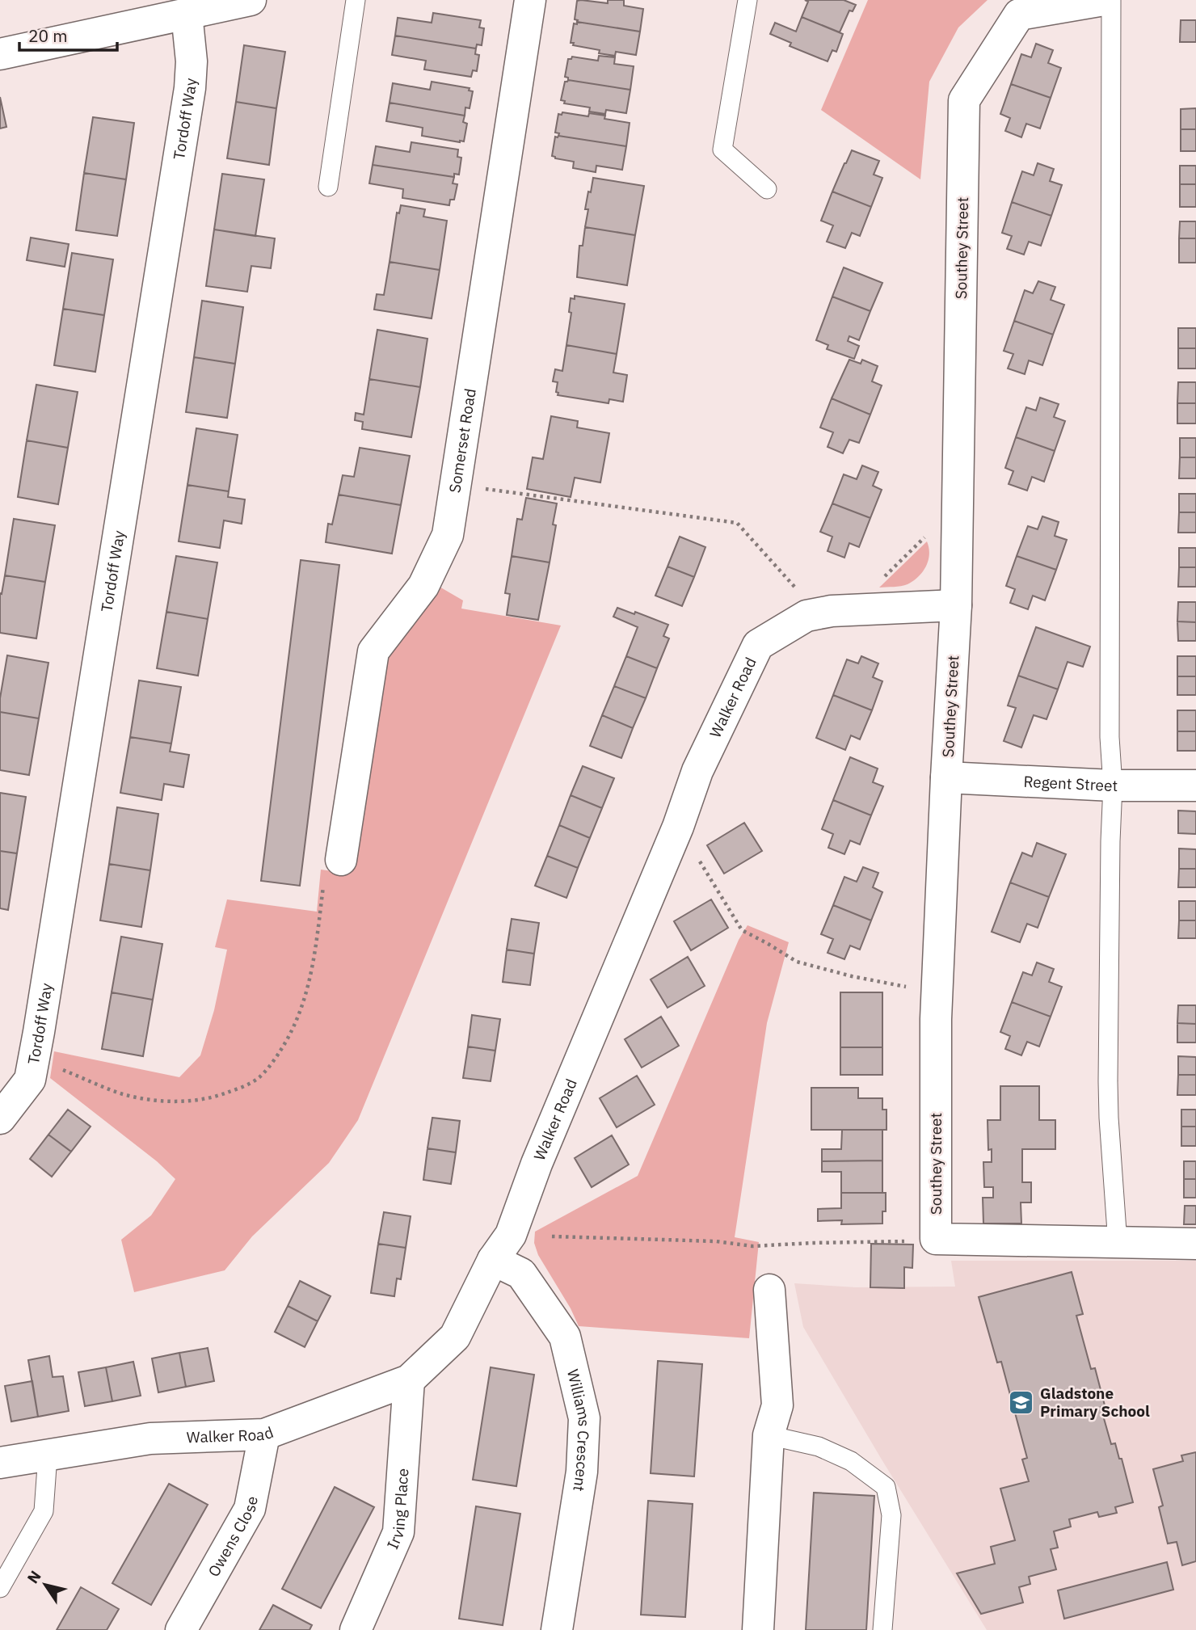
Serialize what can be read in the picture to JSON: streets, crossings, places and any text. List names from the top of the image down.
{
  "streets": {
    "street": [
      "Tordoff Way",
      "Southey Street",
      "Somerset Road",
      "Walker Road",
      "Regent Street",
      "Williams Crescent",
      "Irving Place",
      "Owens Close"
    ]
  },
  "crossings": [
    ["Southey Street", "Walker Road"],
    ["Southey Street", "Regent Street"],
    ["Walker Road", "Williams Crescent"],
    ["Walker Road", "Irving Place"],
    ["Walker Road", "Owens Close"]
  ],
  "places": {
    "school or university": ["Gladstone Primary School"]
  },
  "scale_bar": "20 m",
  "north": "top left"
}
